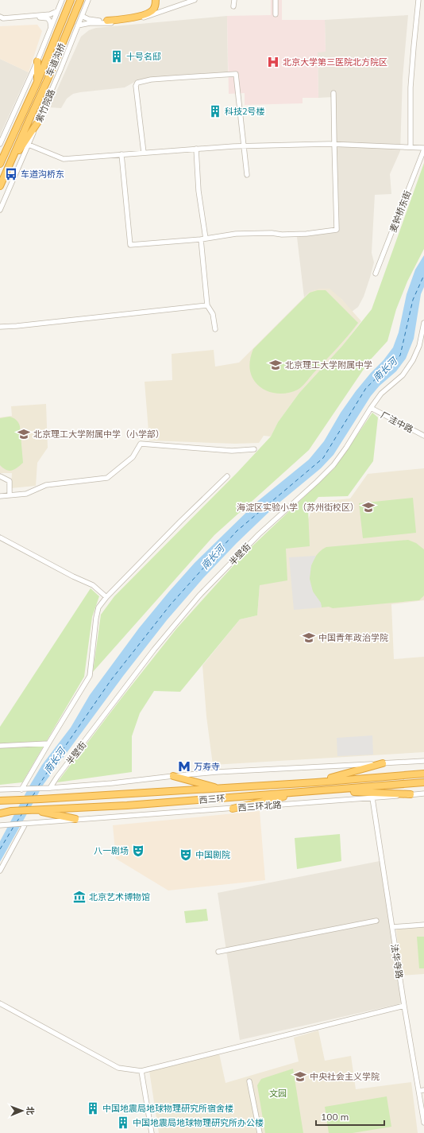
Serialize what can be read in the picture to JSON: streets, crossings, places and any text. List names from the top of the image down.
{
  "streets": {
    "highway": ["车道沟桥", "紫竹院路", "西三环"],
    "street": [
      "麦钟桥东街",
      "厂洼中路",
      "半壁街",
      "西三环北路",
      "法华寺路"
    ]
  },
  "crossings": [
    ["车道沟桥", "紫竹院路"],
    ["厂洼中路", "半壁街"],
    ["西三环北路", "法华寺路"]
  ],
  "water": ["南长河"],
  "parks": ["文园"],
  "places": {
    "building": [
      "十号名邸",
      "科技2号楼",
      "中国地震局地球物理研究所宿舍楼",
      "中国地震局地球物理研究所办公楼"
    ],
    "hospital": ["北京大学第三医院北方院区"],
    "bus stop": ["车道沟桥东"],
    "school or university": [
      "北京理工大学附属中学",
      "北京理工大学附属中学（小学部）",
      "海淀区实验小学（苏州街校区）",
      "中国青年政治学院",
      "中央社会主义学院"
    ],
    "metro station": ["万寿寺"],
    "theatre": ["八一剧场", "中国剧院"],
    "museum": ["北京艺术博物馆"]
  },
  "scale_bar": "100 m",
  "north": "right"
}
